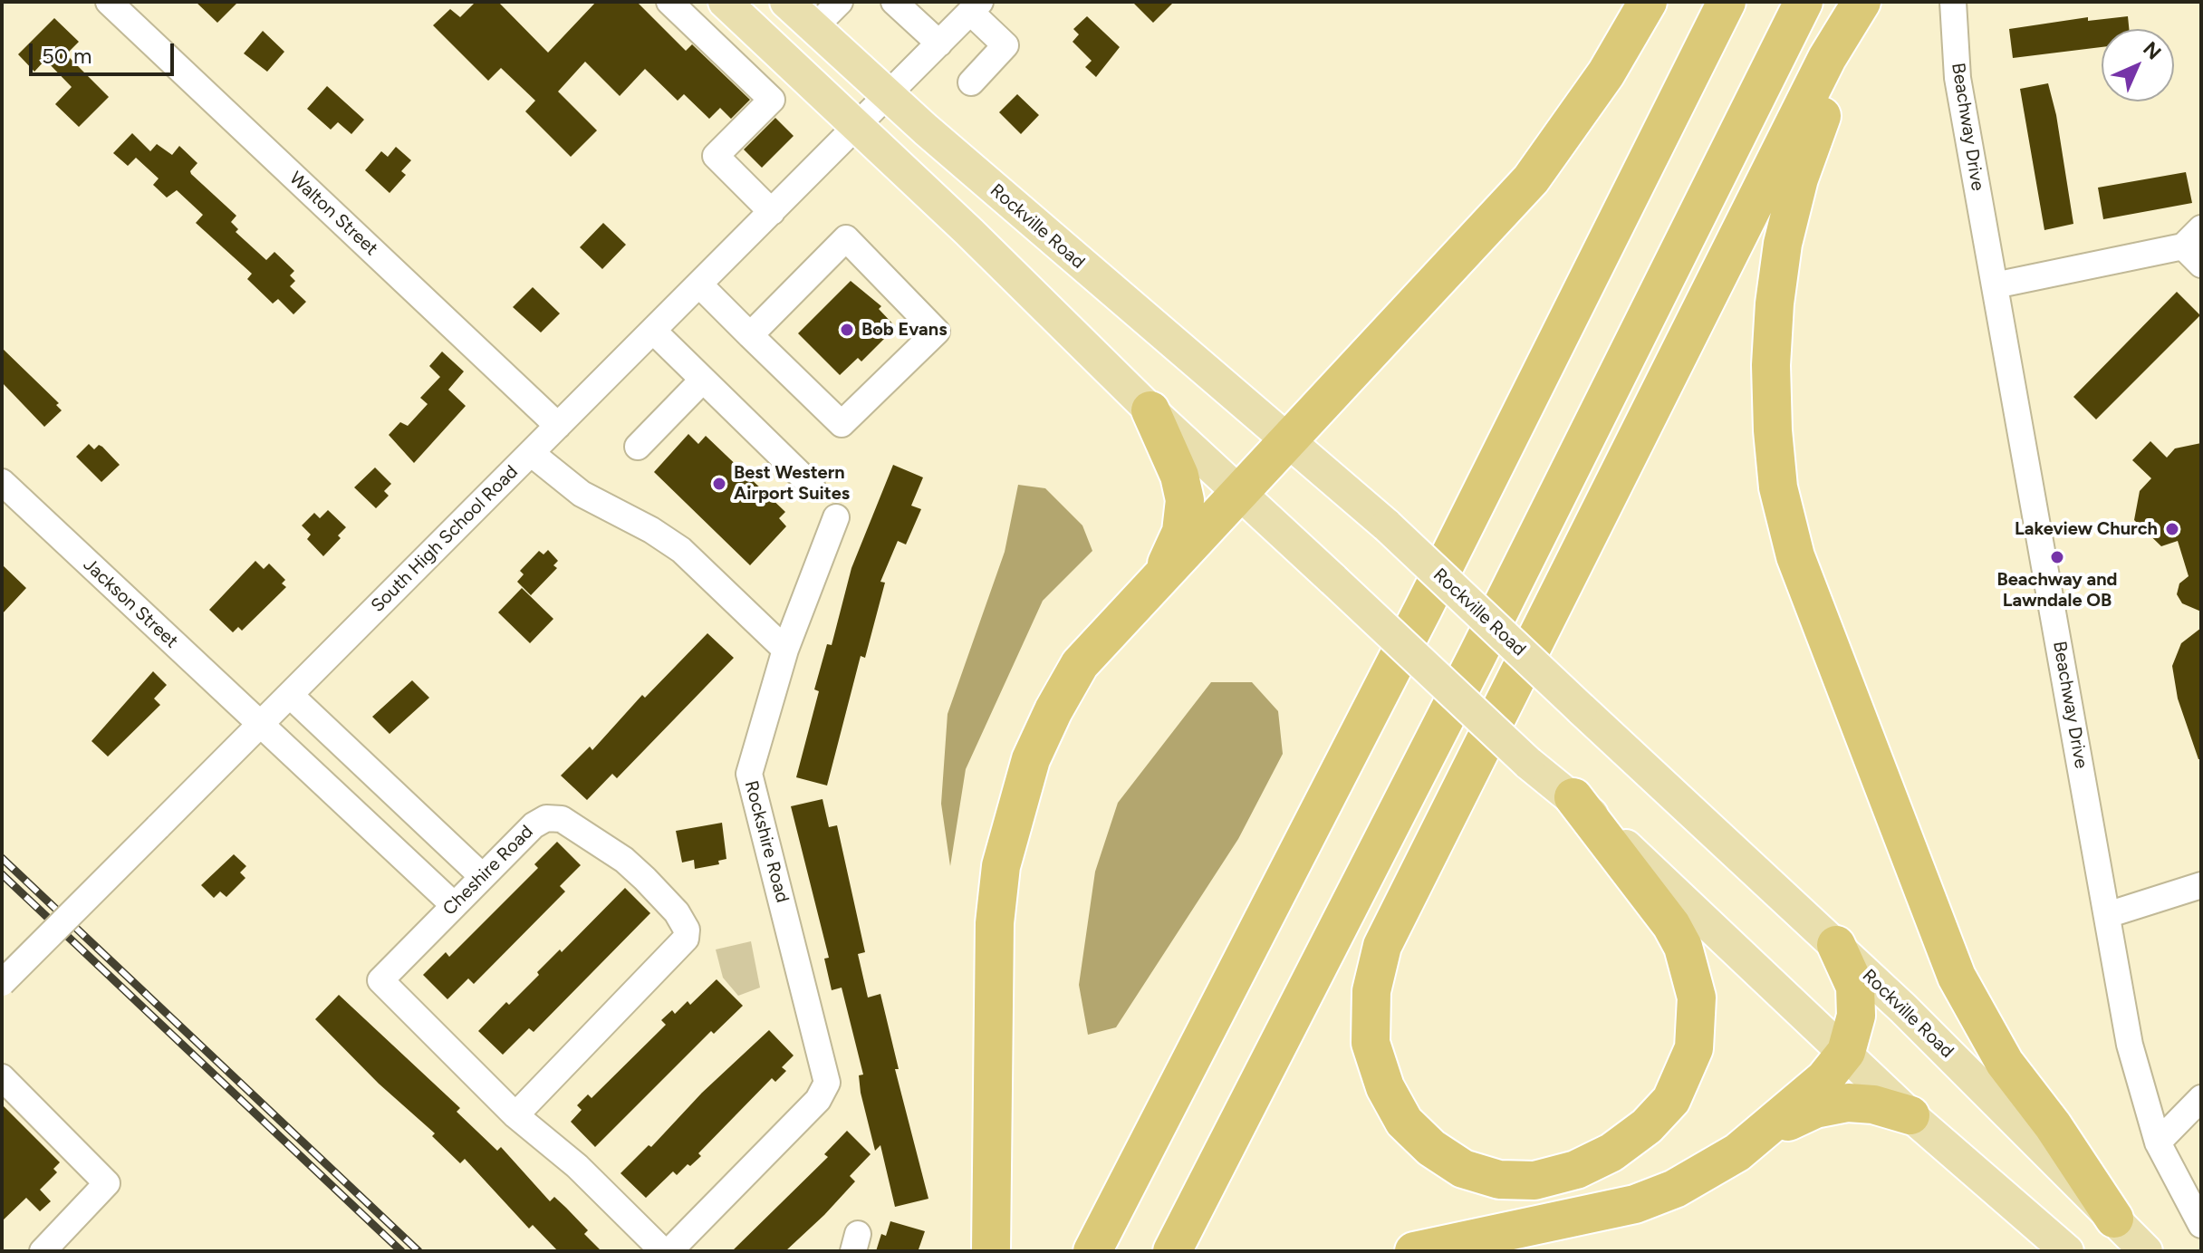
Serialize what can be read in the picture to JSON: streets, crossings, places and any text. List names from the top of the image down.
{
  "streets": {
    "main road": ["Rockville Road"],
    "street": [
      "Beachway Drive",
      "Walton Street",
      "South High School Road",
      "Jackson Street",
      "Rockshire Road",
      "Cheshire Road"
    ]
  },
  "crossings": [
    ["Walton Street", "South High School Road"],
    ["Rockville Road", "South High School Road"],
    ["South High School Road", "Jackson Street"],
    ["Jackson Street", "Cheshire Road"]
  ],
  "places": [
    "Bob Evans",
    "Best Western Airport Suites",
    "Lakeview Church",
    "Beachway and Lawndale OB"
  ],
  "scale_bar": "50 m",
  "north": "top right"
}
